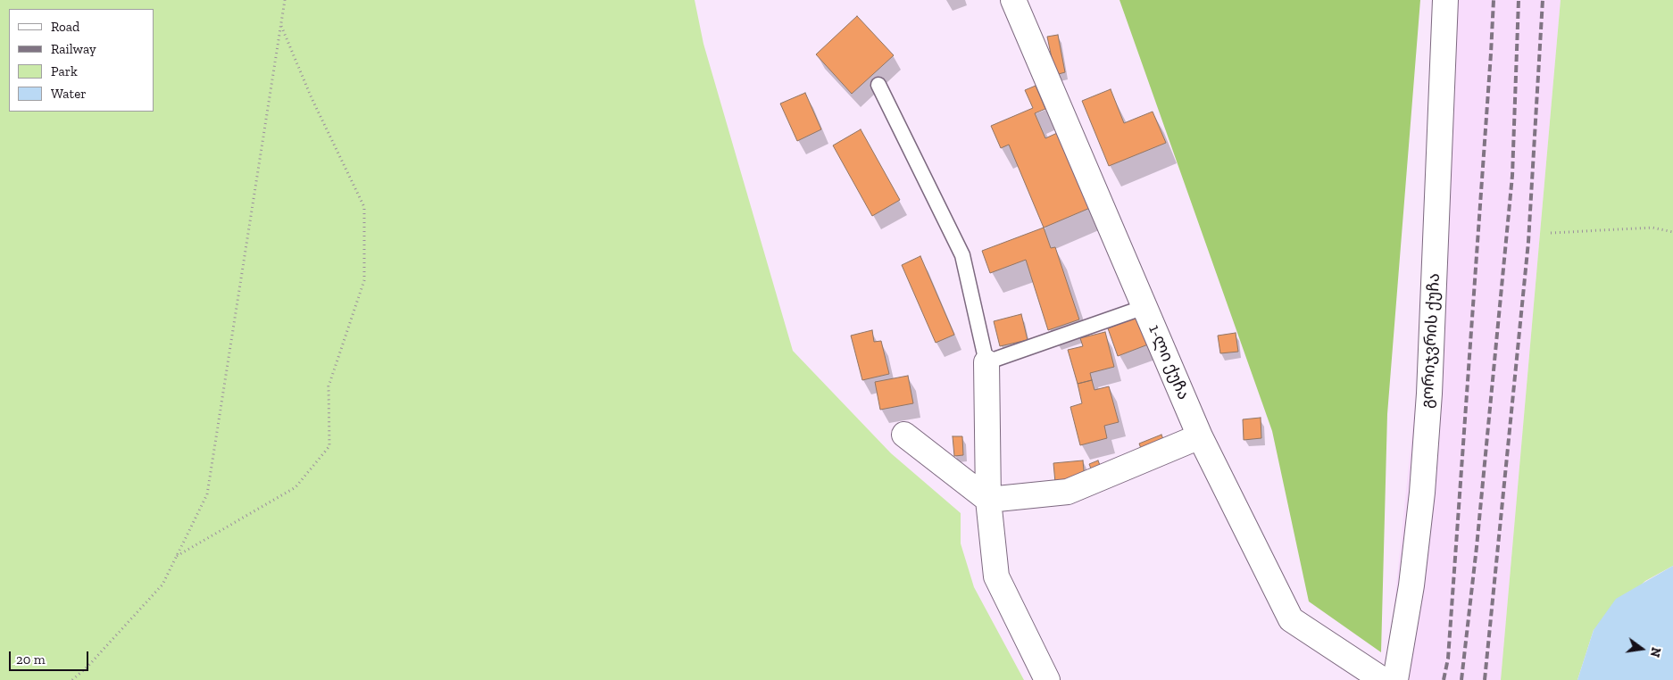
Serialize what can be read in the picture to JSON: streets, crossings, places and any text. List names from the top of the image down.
{
  "streets": {
    "street": ["გორიჯვრის ქუჩა", "1-ლი ქუჩა"]
  },
  "legend": [
    "Road",
    "Railway",
    "Park",
    "Water"
  ],
  "scale_bar": "20 m",
  "north": "right"
}
